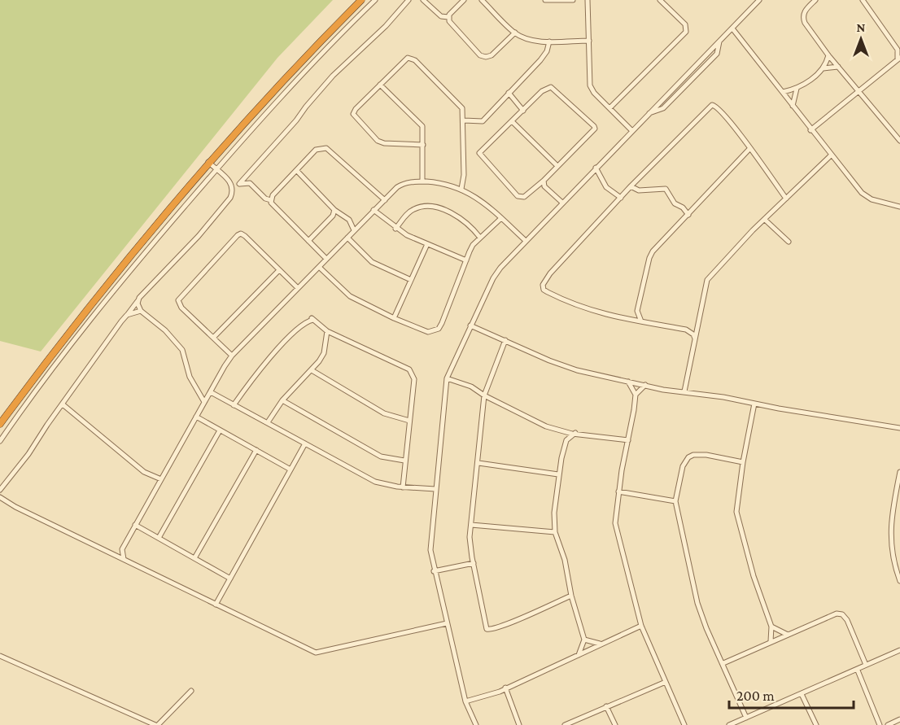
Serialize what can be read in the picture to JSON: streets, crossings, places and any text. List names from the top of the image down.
{
  "scale_bar": "200 m",
  "north": "top"
}
